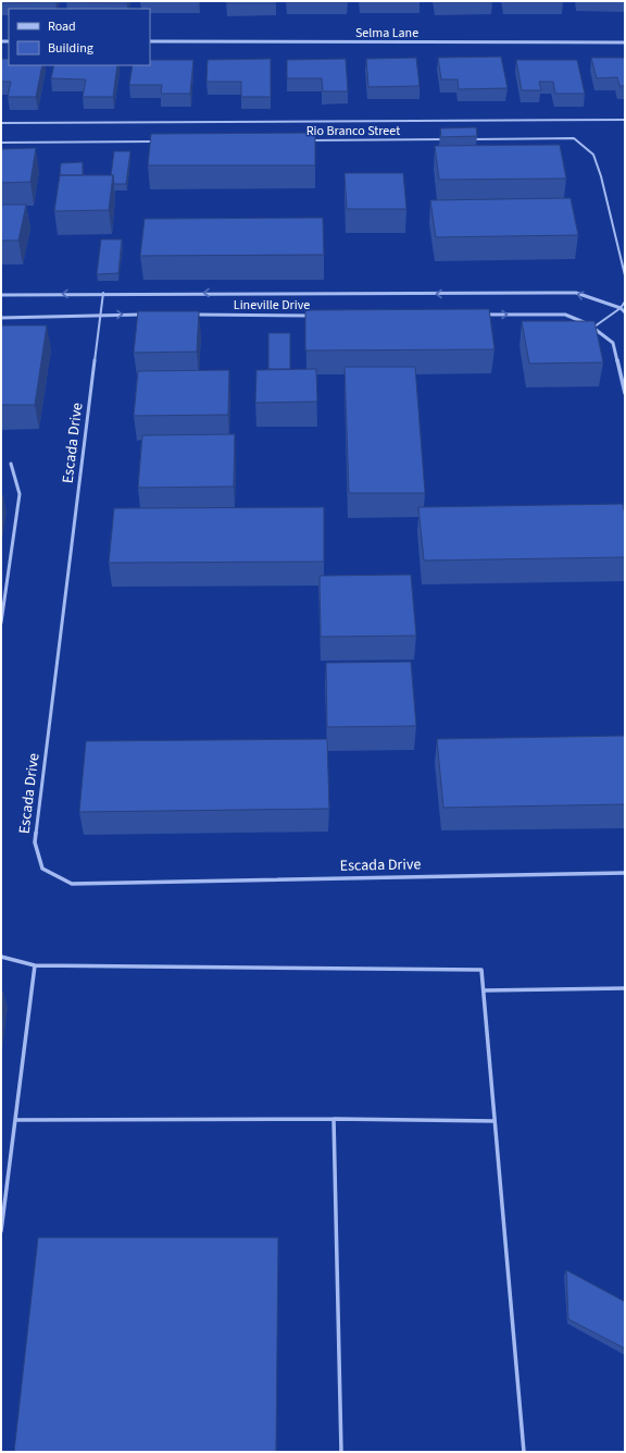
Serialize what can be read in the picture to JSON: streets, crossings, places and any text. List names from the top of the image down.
{
  "streets": {
    "street": ["Selma Lane", "Lineville Drive"],
    "lane": ["Rio Branco Street", "Escada Drive"]
  },
  "crossings": [
    ["Lineville Drive", "Escada Drive"]
  ],
  "legend": ["Road", "Building"]
}
